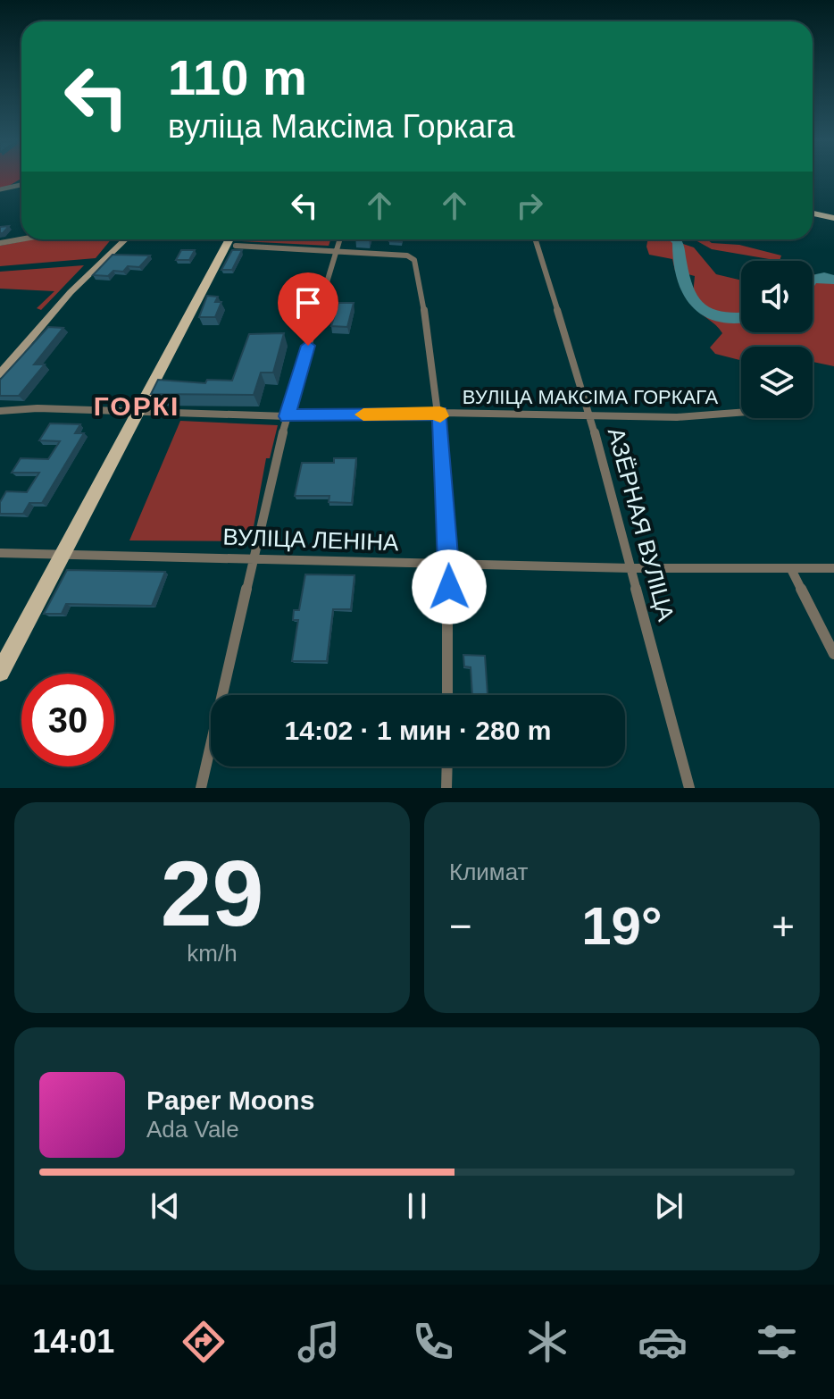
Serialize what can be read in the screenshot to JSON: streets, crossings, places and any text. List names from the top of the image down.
{
  "streets": {
    "street": ["ВУЛІЦА МАКСІМА ГОРКАГА", "АЗЁРНАЯ ВУЛІЦА", "ВУЛІЦА ЛЕНІНА"]
  },
  "crossings": [
    ["ВУЛІЦА МАКСІМА ГОРКАГА", "АЗЁРНАЯ ВУЛІЦА"],
    ["АЗЁРНАЯ ВУЛІЦА", "ВУЛІЦА ЛЕНІНА"]
  ],
  "districts": ["ГОРКІ"],
  "page": {
    "turn": ["110 m", "вуліца Максіма Горкага"],
    "limit": "30",
    "trip": "14:02 · 1 мин · 280 m",
    "tile": [
      ["29", "km/h"],
      "Климат"
    ],
    "heat": ["−", "19°", "+"],
    "song": ["Paper Moons", "Ada Vale"],
    "tabs": "14:01"
  }
}
